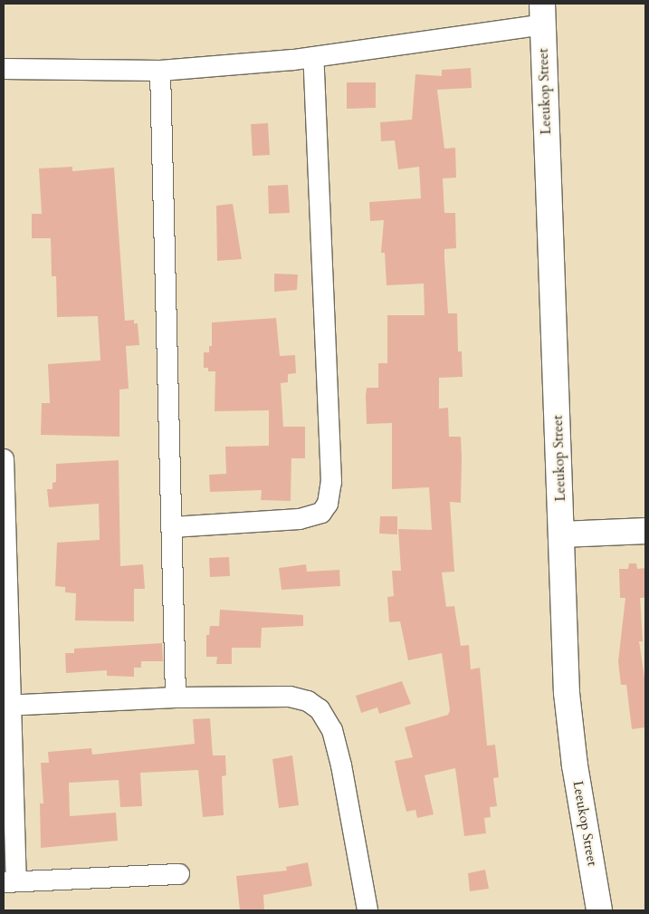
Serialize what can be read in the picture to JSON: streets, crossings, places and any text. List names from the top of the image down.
{
  "streets": {
    "street": ["Leeukop Street"]
  }
}
